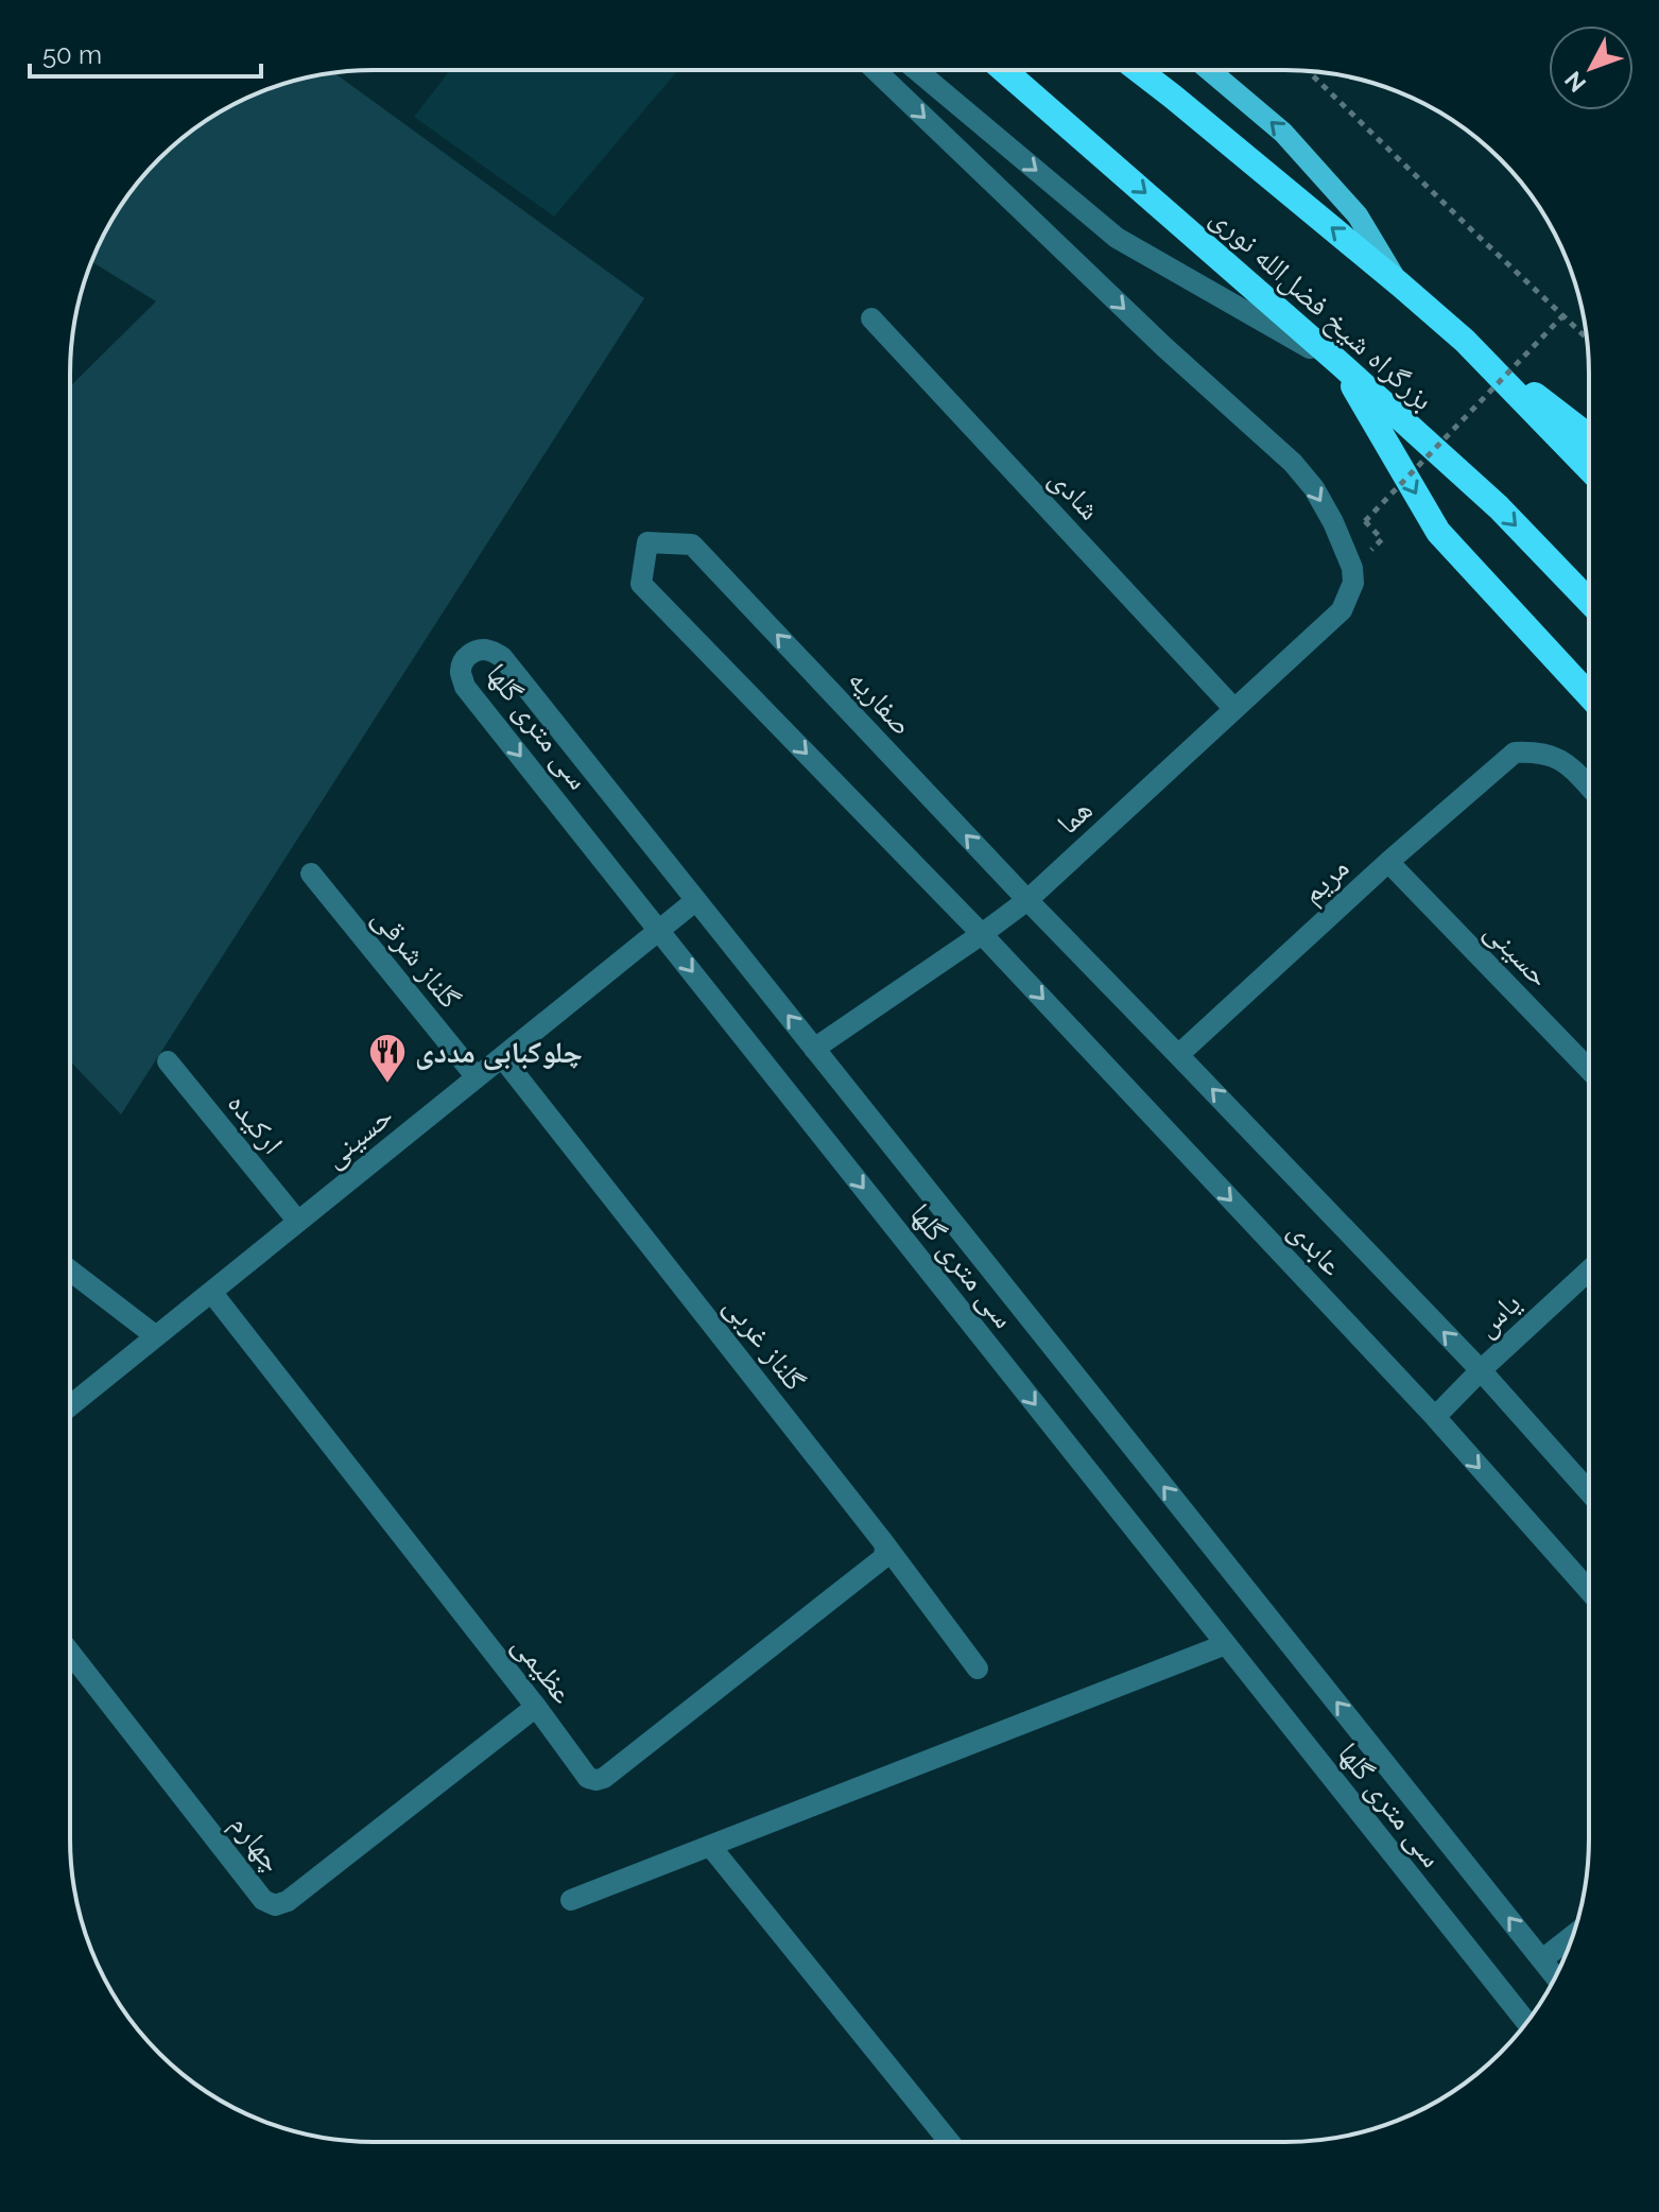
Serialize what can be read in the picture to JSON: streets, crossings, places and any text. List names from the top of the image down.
{
  "streets": {
    "highway": ["بزرگراه شیخ فضل‌الله نوری"],
    "street": [
      "شادی",
      "صفاریه",
      "سی متری گلها",
      "هما",
      "مریم",
      "حسینی",
      "گلناز شرقی",
      "ارکیده",
      "عابدی",
      "یاس",
      "گلناز غربی",
      "عظیمی",
      "چهارم"
    ]
  },
  "crossings": [
    ["شادی", "هما"],
    ["صفاریه", "هما"],
    ["صفاریه", "عابدی"],
    ["سی متری گلها", "هما"],
    ["سی متری گلها", "حسینی"],
    ["هما", "عابدی"],
    ["مریم", "حسینی"],
    ["مریم", "عابدی"],
    ["حسینی", "گلناز شرقی"],
    ["حسینی", "ارکیده"],
    ["حسینی", "گلناز غربی"],
    ["حسینی", "عظیمی"],
    ["عابدی", "یاس"],
    ["گلناز غربی", "عظیمی"],
    ["عظیمی", "چهارم"]
  ],
  "one_way": ["هما"],
  "places": {
    "restaurant": ["چلوکبابی مددی"]
  },
  "scale_bar": "50 m",
  "north": "bottom left"
}
